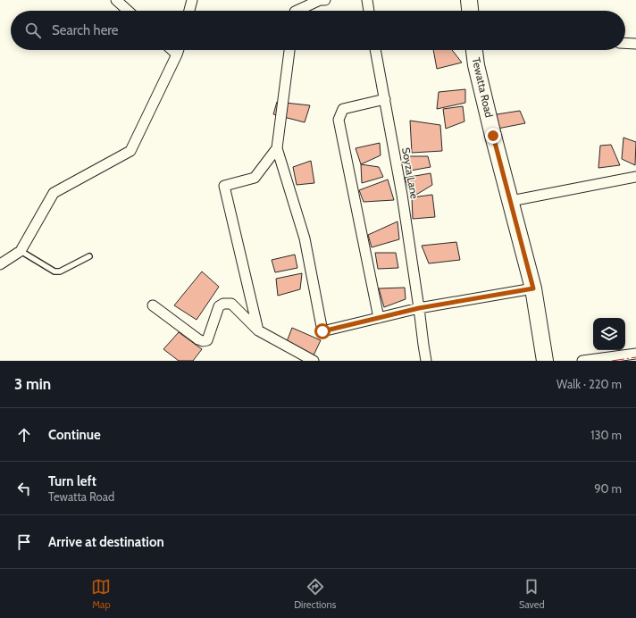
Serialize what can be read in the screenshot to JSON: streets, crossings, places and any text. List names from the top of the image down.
{
  "streets": {
    "main road": ["Tewatta Road"],
    "street": ["Soyza Lane"]
  },
  "page": {
    "search": "Search here",
    "heading": ["3 min", "Walk · 220 m"],
    "list": [
      ["Continue", "130 m"],
      ["Turn left", "Tewatta Road", "90 m"],
      "Arrive at destination"
    ],
    "nav": ["Map", "Directions", "Saved"]
  }
}
